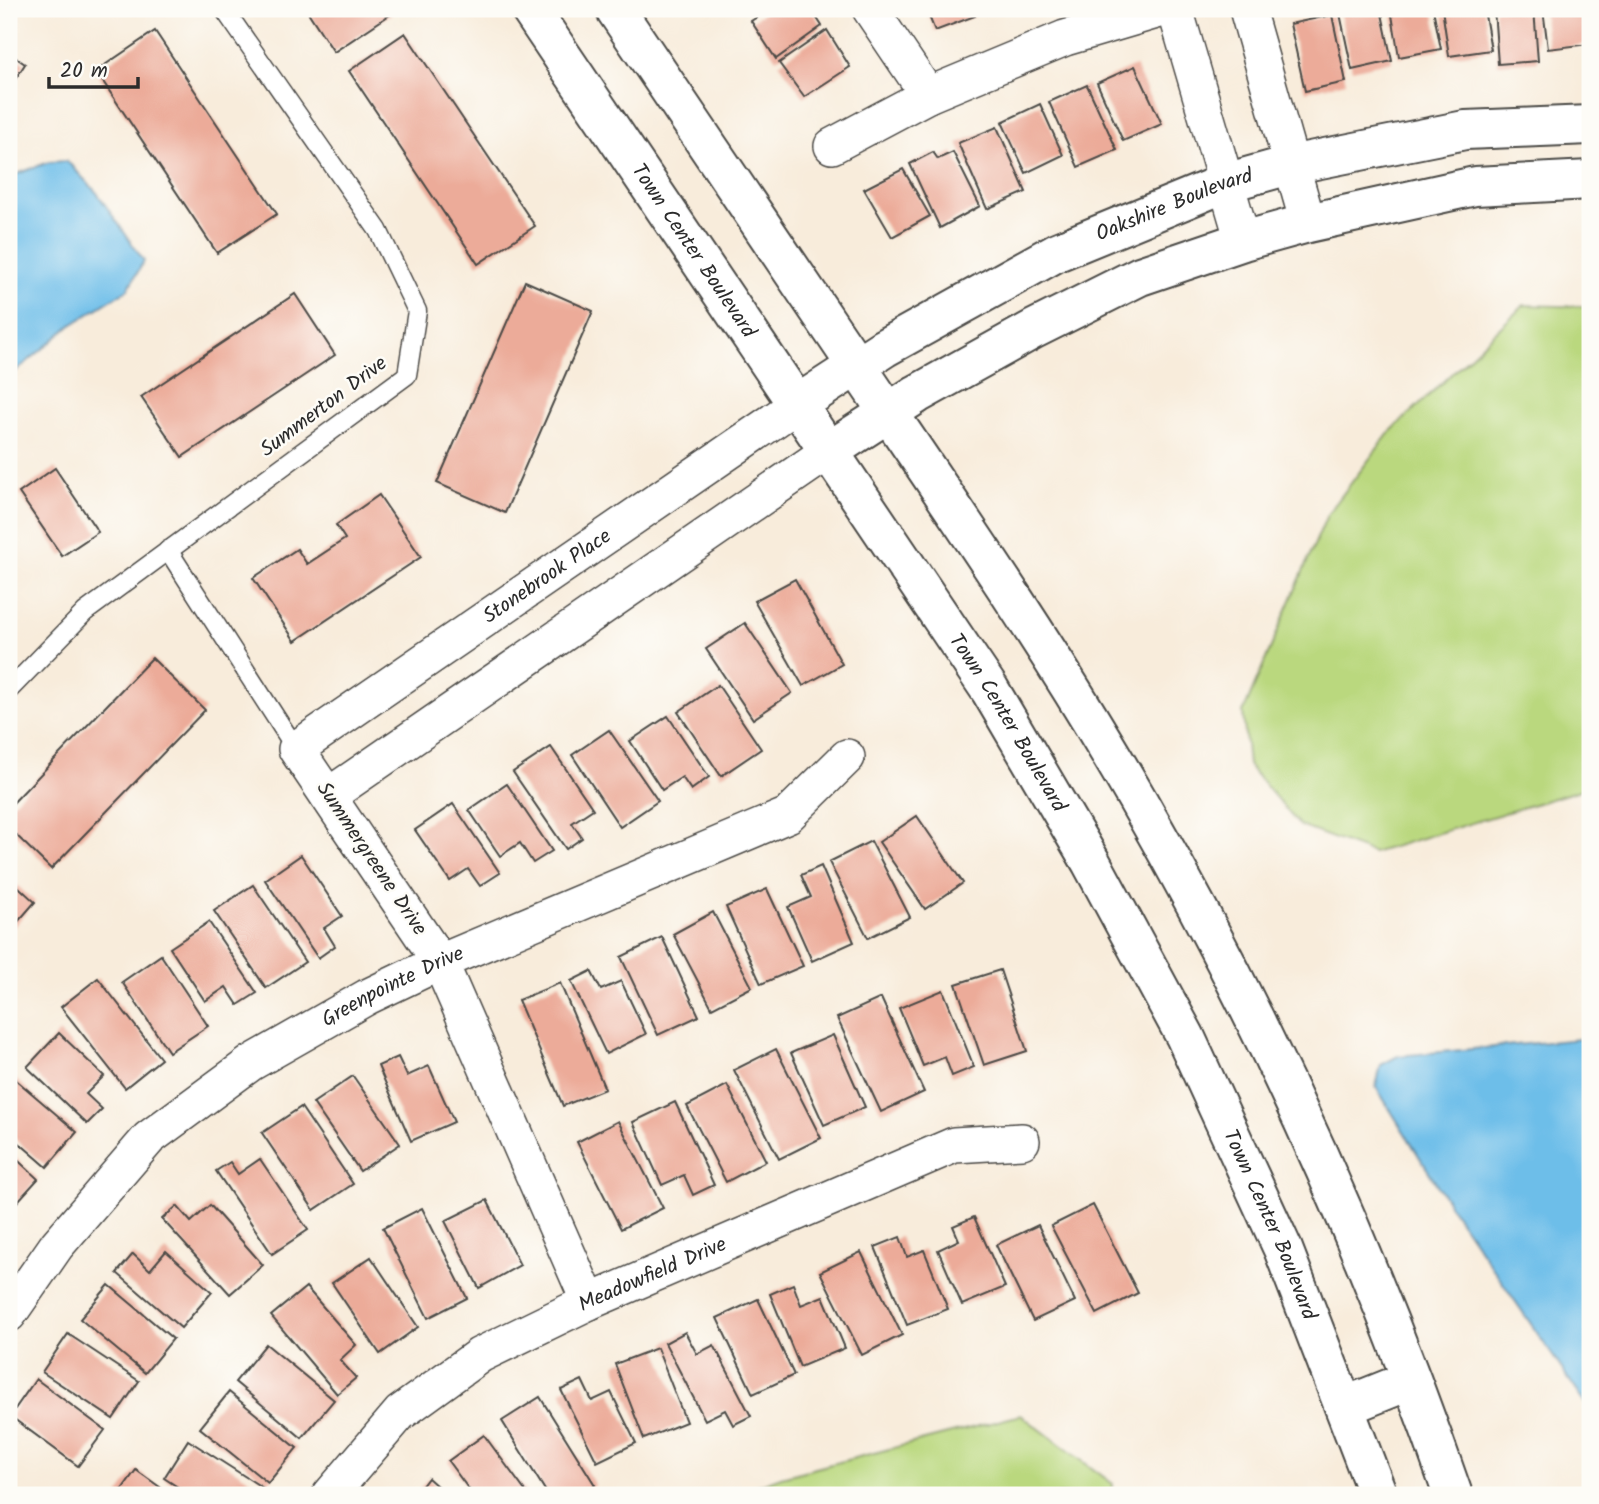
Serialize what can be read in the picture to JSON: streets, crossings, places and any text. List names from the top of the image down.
{
  "streets": {
    "main road": ["Oakshire Boulevard", "Town Center Boulevard"],
    "street": [
      "Stonebrook Place",
      "Summergreene Drive",
      "Greenpointe Drive",
      "Meadowfield Drive"
    ],
    "lane": ["Summerton Drive"]
  },
  "crossings": [
    ["Oakshire Boulevard", "Town Center Boulevard"],
    ["Oakshire Boulevard", "Stonebrook Place"],
    ["Town Center Boulevard", "Stonebrook Place"],
    ["Summerton Drive", "Summergreene Drive"],
    ["Stonebrook Place", "Summergreene Drive"],
    ["Summergreene Drive", "Greenpointe Drive"],
    ["Summergreene Drive", "Meadowfield Drive"]
  ],
  "scale_bar": "20 m"
}
